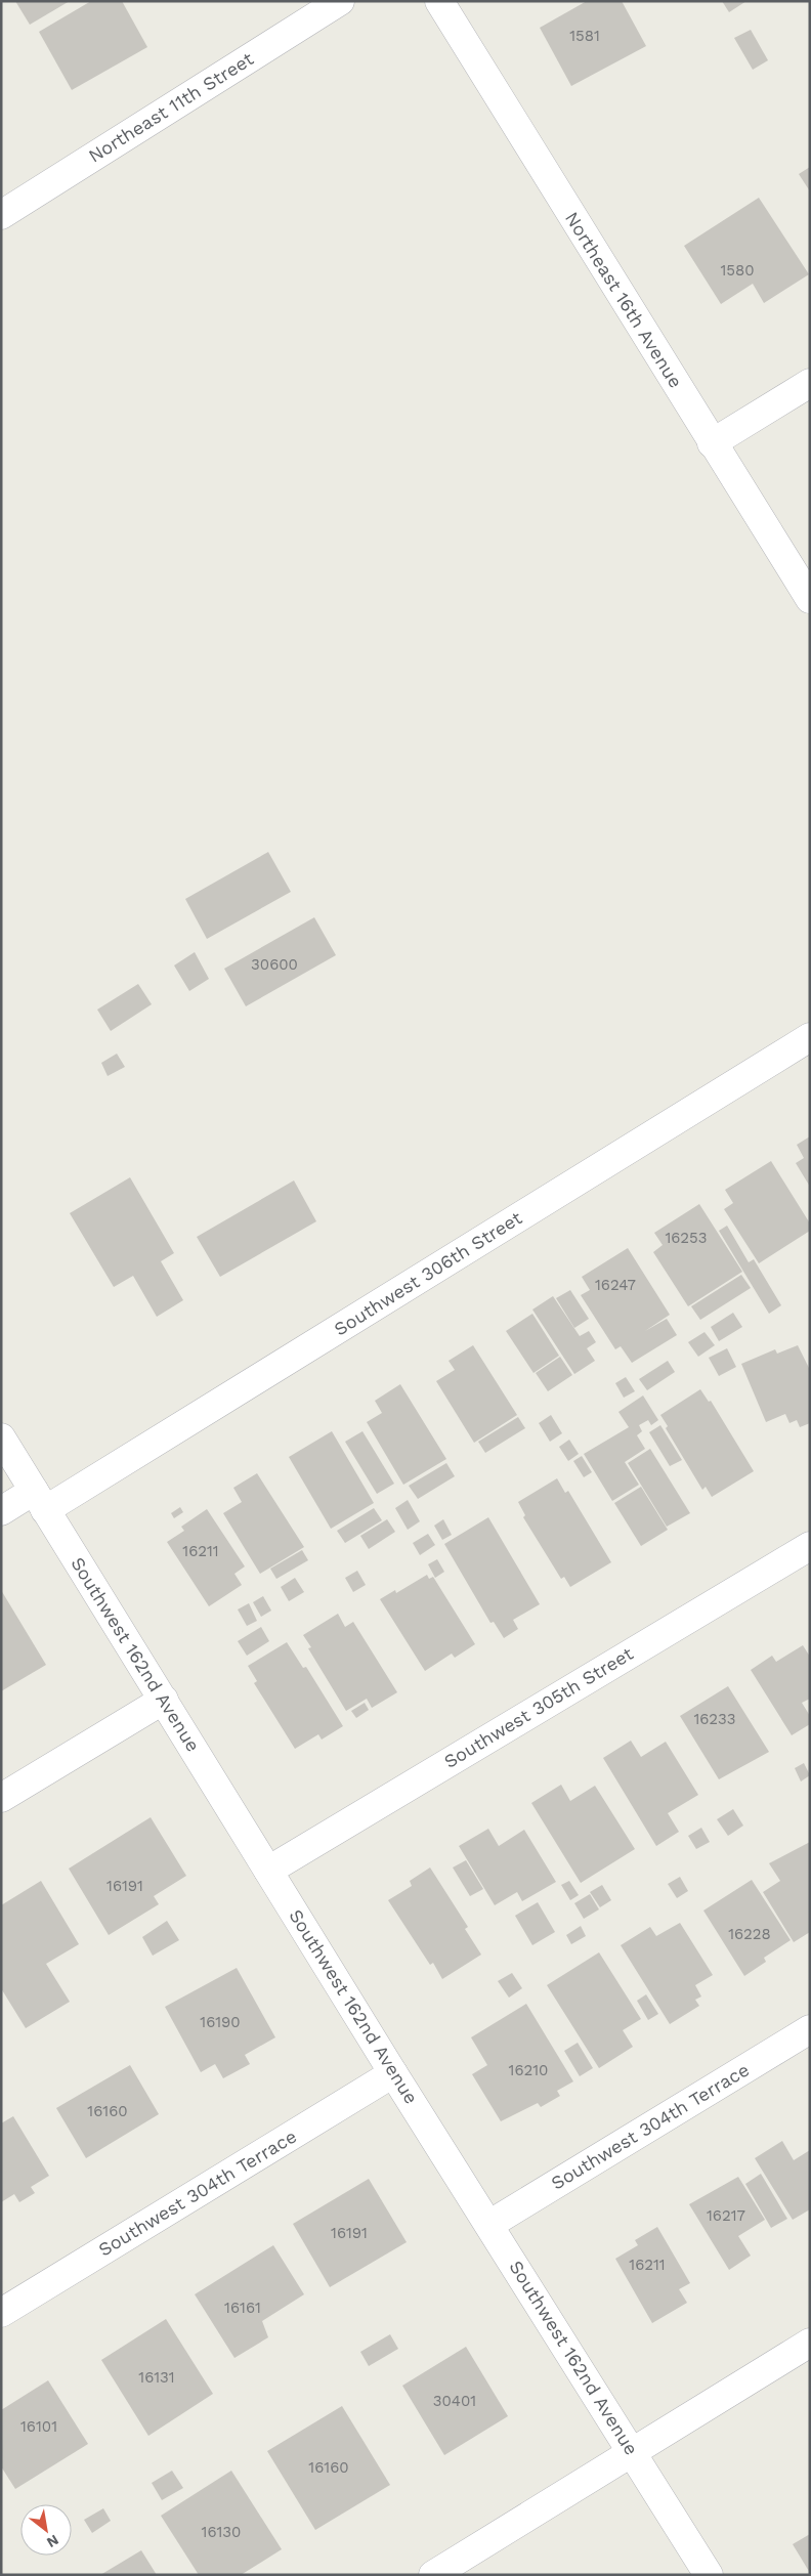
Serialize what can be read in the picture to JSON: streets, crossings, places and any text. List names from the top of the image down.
{
  "streets": {
    "street": [
      "Northeast 11th Street",
      "Northeast 16th Avenue",
      "Southwest 306th Street",
      "Southwest 162nd Avenue",
      "Southwest 305th Street",
      "Southwest 304th Terrace"
    ]
  },
  "crossings": [
    ["Southwest 306th Street", "Southwest 162nd Avenue"],
    ["Southwest 162nd Avenue", "Southwest 305th Street"],
    ["Southwest 162nd Avenue", "Southwest 304th Terrace"]
  ],
  "house_numbers": [
    "1581",
    "1580",
    "30600",
    "16253",
    "16247",
    "16211",
    "16233",
    "16191",
    "16228",
    "16190",
    "16210",
    "16160",
    "16217",
    "16191",
    "16211",
    "16161",
    "16131",
    "30401",
    "16101",
    "16160",
    "16130"
  ],
  "north": "bottom right"
}
